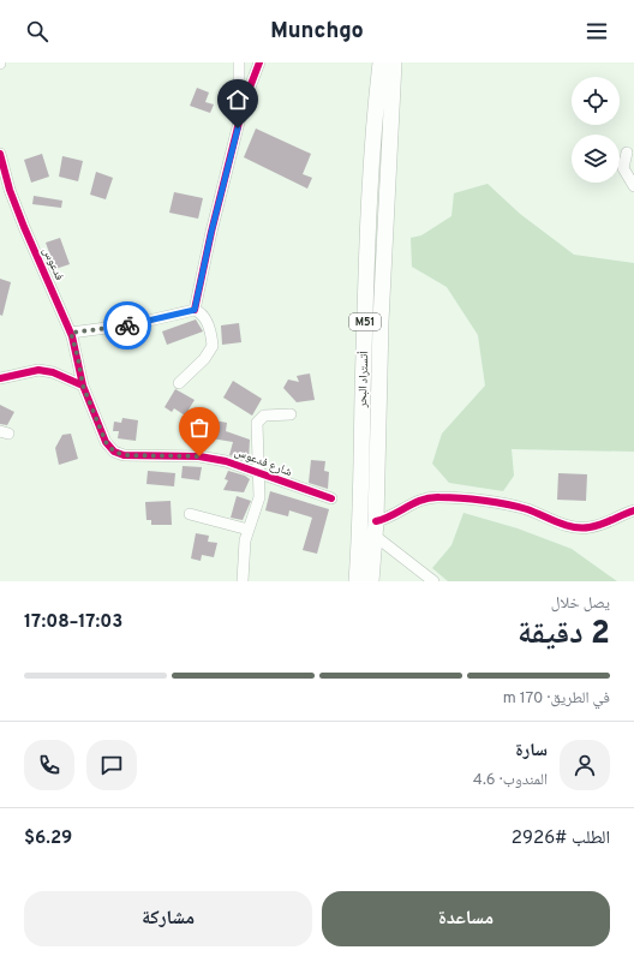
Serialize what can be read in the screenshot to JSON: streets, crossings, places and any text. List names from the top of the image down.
{
  "streets": {
    "highway": ["M51", "أتستراد البحر"],
    "street": ["فدعوس", "شارع فدعوس"]
  },
  "crossings": [
    ["فدعوس", "شارع فدعوس"]
  ],
  "page": {
    "header": "Munchgo",
    "heading": ["2 دقيقة", "يصل خلال", "17:03–17:08"],
    "panel": [
      "سارة",
      "المندوب · 4.6",
      "الطلب #2926",
      "$6.29"
    ],
    "bar": "في الطريق · 170 m",
    "buttons": ["مساعدة", "مشاركة"]
  }
}
